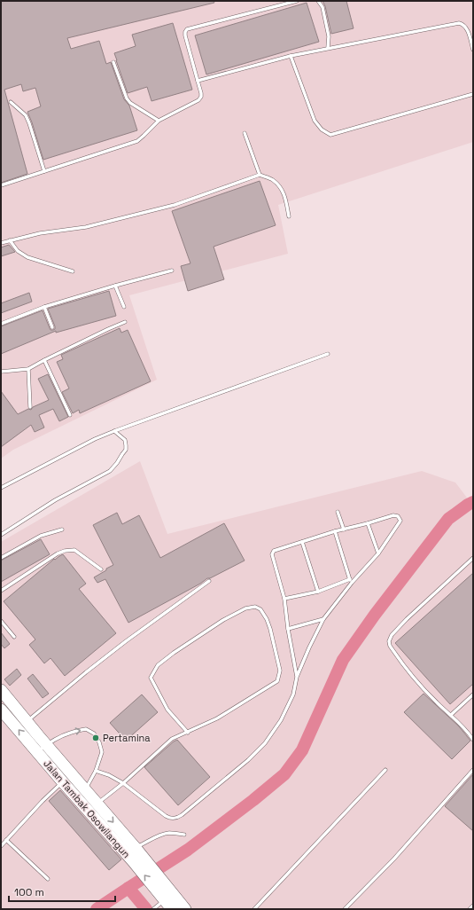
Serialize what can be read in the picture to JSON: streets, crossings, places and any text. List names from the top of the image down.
{
  "streets": {
    "highway": ["Jalan Tambak Osowilangun"]
  },
  "places": ["Pertamina"],
  "scale_bar": "100 m"
}
